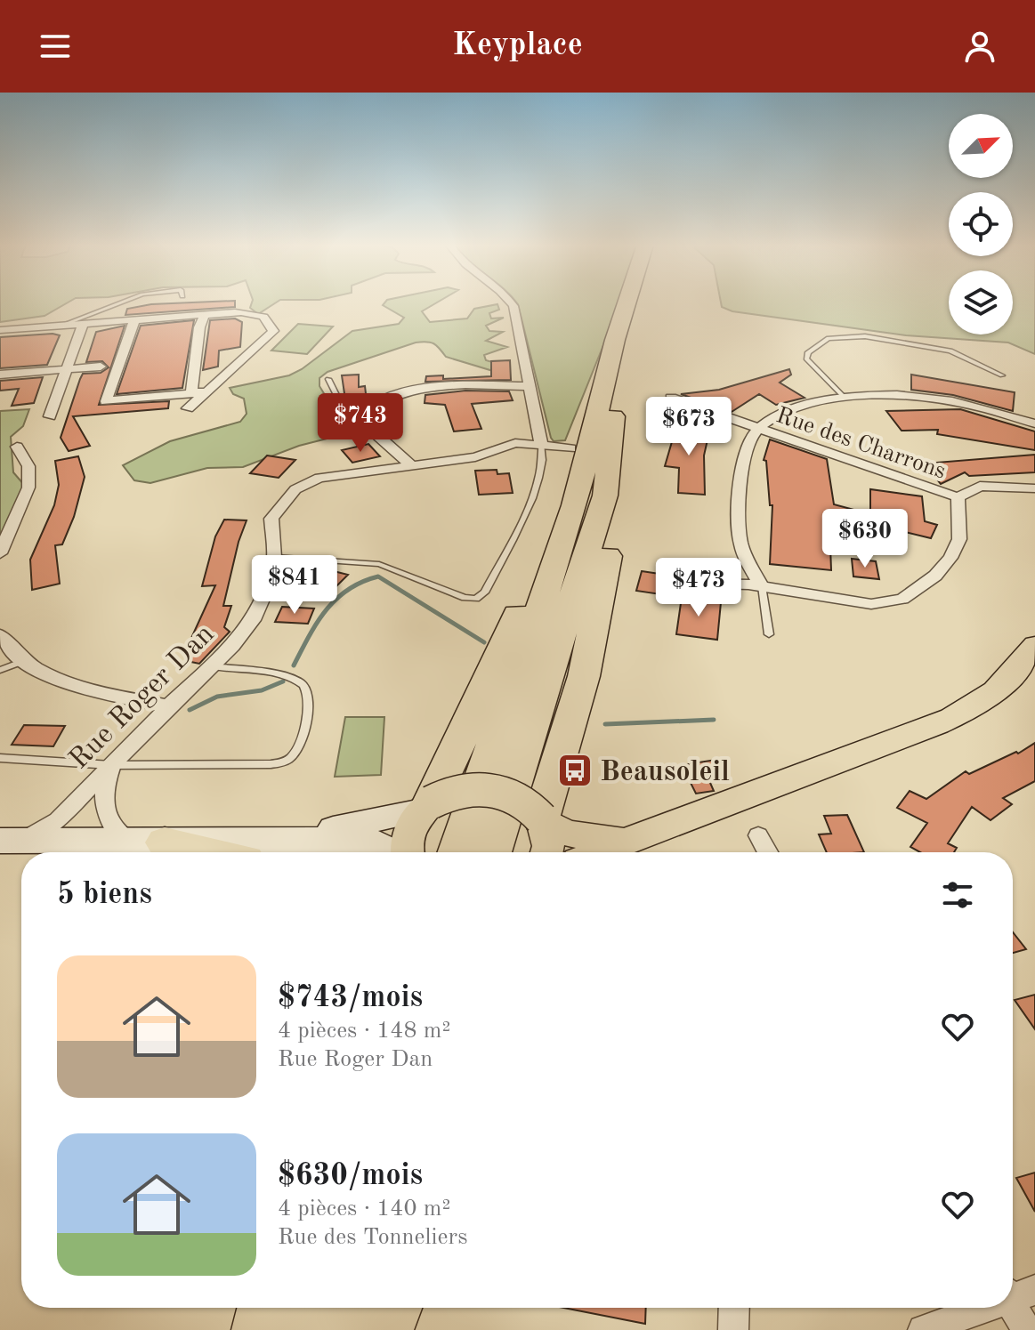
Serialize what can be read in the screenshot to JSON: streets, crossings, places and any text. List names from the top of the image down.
{
  "streets": {
    "street": ["Rue des Charrons", "Rue Roger Dan"]
  },
  "places": {
    "bus stop": ["Beausoleil"]
  },
  "north": "top right",
  "page": {
    "header": "Keyplace",
    "price": [
      "$743",
      "$673",
      "$630",
      "$841",
      "$473"
    ],
    "heading": "5 biens",
    "list": [
      {
        "name": "$743/mois",
        "note": "4 pièces · 148 m² · Rue Roger Dan"
      },
      {
        "name": "$630/mois",
        "note": "4 pièces · 140 m² · Rue des Tonneliers"
      }
    ]
  }
}
